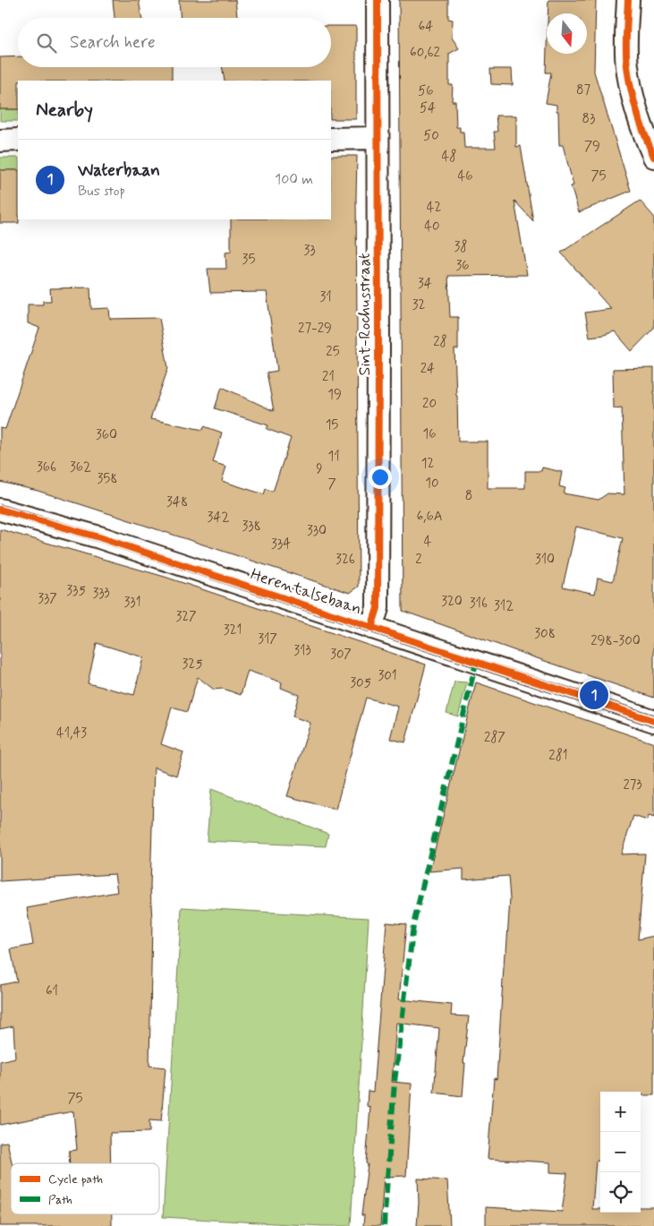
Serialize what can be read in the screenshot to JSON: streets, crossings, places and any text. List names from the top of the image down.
{
  "streets": {
    "street": ["Sint-Rochusstraat", "Herentalsebaan"]
  },
  "crossings": [
    ["Sint-Rochusstraat", "Herentalsebaan"]
  ],
  "house_numbers": [
    "64",
    "60,62",
    "87",
    "56",
    "54",
    "83",
    "50",
    "79",
    "48",
    "46",
    "75",
    "42",
    "40",
    "38",
    "33",
    "35",
    "36",
    "34",
    "31",
    "32",
    "27-29",
    "28",
    "25",
    "24",
    "21",
    "19",
    "20",
    "15",
    "16",
    "360",
    "11",
    "12",
    "366",
    "362",
    "9",
    "358",
    "10",
    "7",
    "8",
    "348",
    "6,6A",
    "342",
    "338",
    "330",
    "4",
    "334",
    "326",
    "2",
    "310",
    "335",
    "333",
    "337",
    "320",
    "331",
    "316",
    "312",
    "327",
    "321",
    "308",
    "317",
    "298-300",
    "313",
    "307",
    "325",
    "301",
    "305",
    "41,43",
    "287",
    "281",
    "273",
    "61",
    "75"
  ],
  "legend": ["Cycle path", "Path"],
  "north": "bottom",
  "page": {
    "search": "Search here",
    "heading": "Nearby",
    "list": [
      {
        "mark": "1",
        "name": "Waterbaan",
        "note": "Bus stop",
        "value": "100 m"
      }
    ],
    "pins": "1",
    "map_buttons": ["+", "−"]
  }
}
